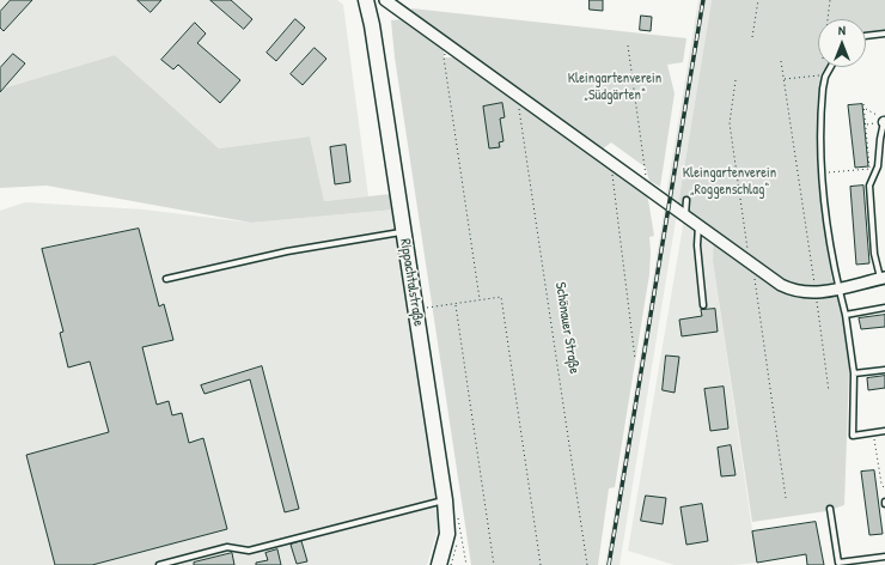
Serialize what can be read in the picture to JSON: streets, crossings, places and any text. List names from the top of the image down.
{
  "streets": {
    "main road": ["Rippachtalstraße"],
    "path": ["Schönauer Straße"]
  },
  "parks": ["Kleingartenverein „Südgärten“", "Kleingartenverein „Roggenschlag“"],
  "north": "top"
}
